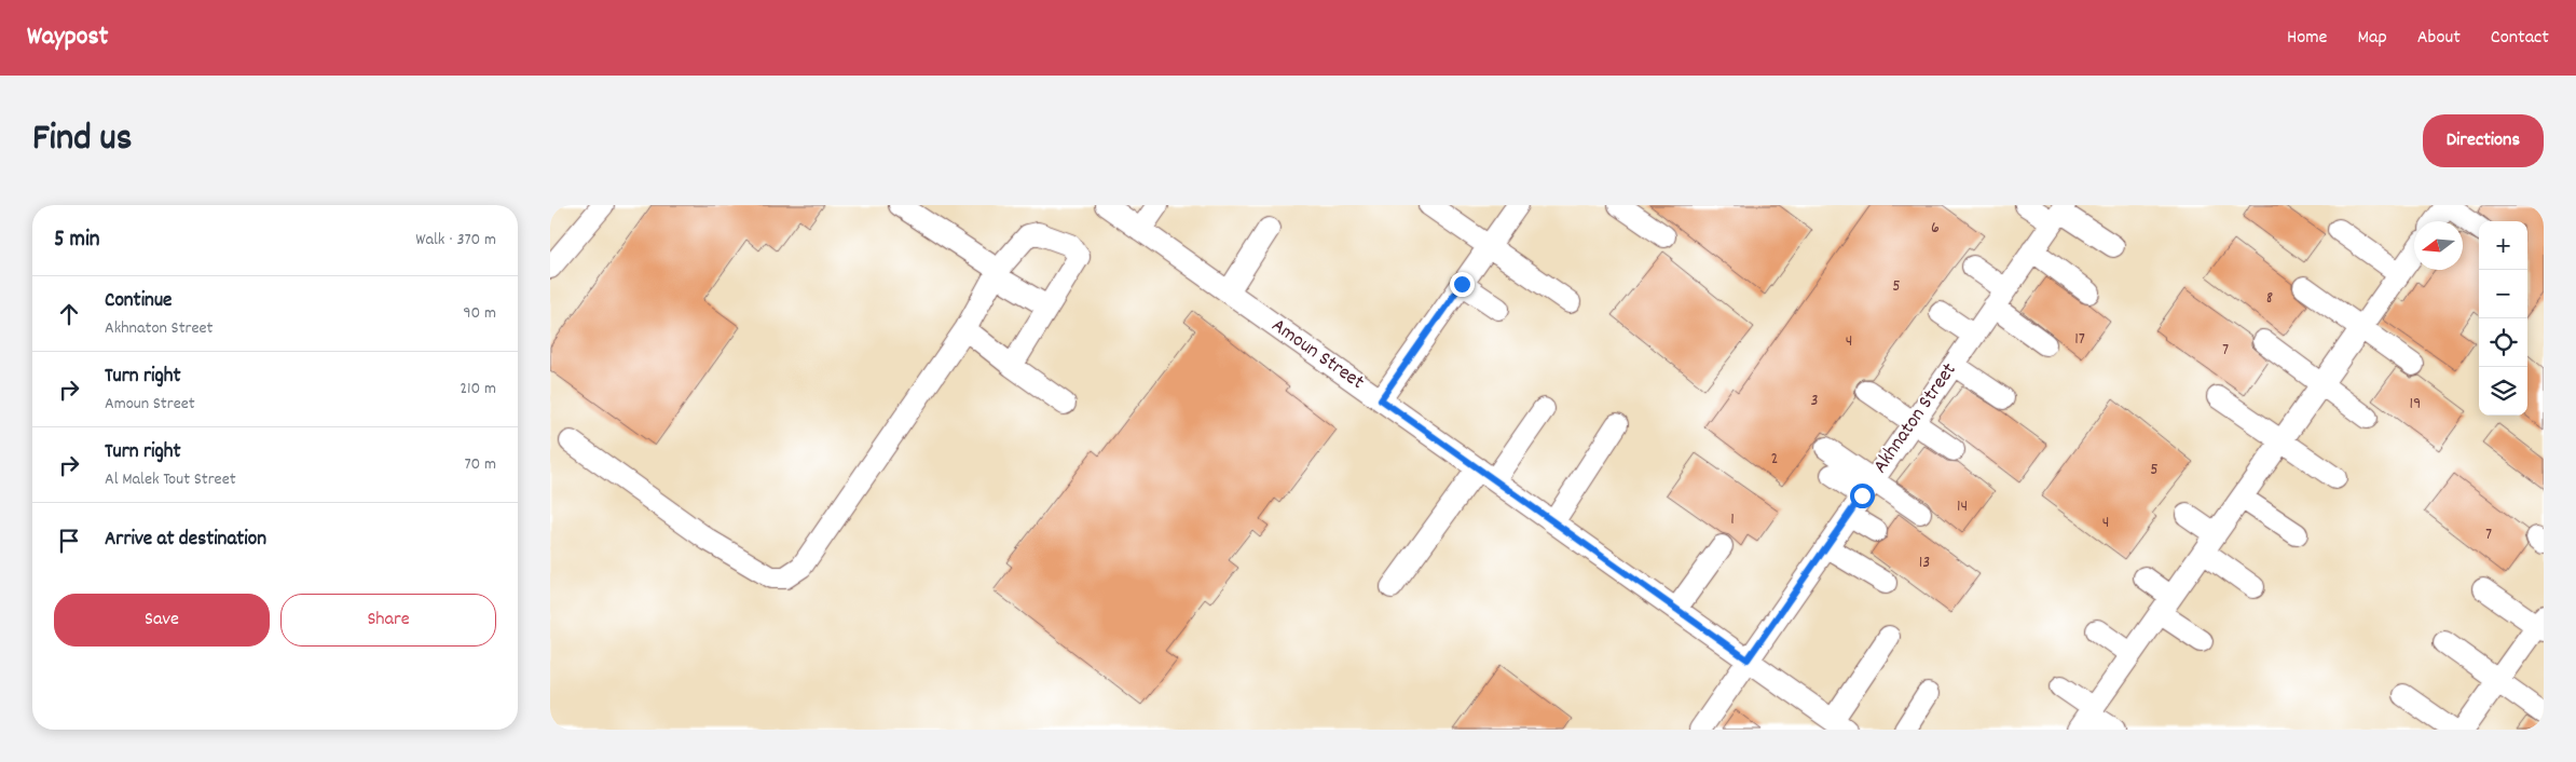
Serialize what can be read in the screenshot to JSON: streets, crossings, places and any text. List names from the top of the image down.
{
  "streets": {
    "lane": ["Amoun Street", "Akhnaton Street"]
  },
  "crossings": [
    ["Amoun Street", "Akhnaton Street"]
  ],
  "house_numbers": [
    "6",
    "5",
    "8",
    "17",
    "4",
    "7",
    "3",
    "19",
    "2",
    "5",
    "14",
    "1",
    "4",
    "7",
    "13"
  ],
  "north": "left",
  "page": {
    "header": "Waypost",
    "nav": [
      "Home",
      "Map",
      "About",
      "Contact"
    ],
    "title": "Find us",
    "buttons": [
      "Directions",
      ["Save", "Share"]
    ],
    "heading": ["5 min", "Walk · 370 m"],
    "map_buttons": ["+", "−"],
    "list": [
      ["Continue", "Akhnaton Street", "90 m"],
      ["Turn right", "Amoun Street", "210 m"],
      ["Turn right", "Al Malek Tout Street", "70 m"],
      "Arrive at destination"
    ]
  }
}
